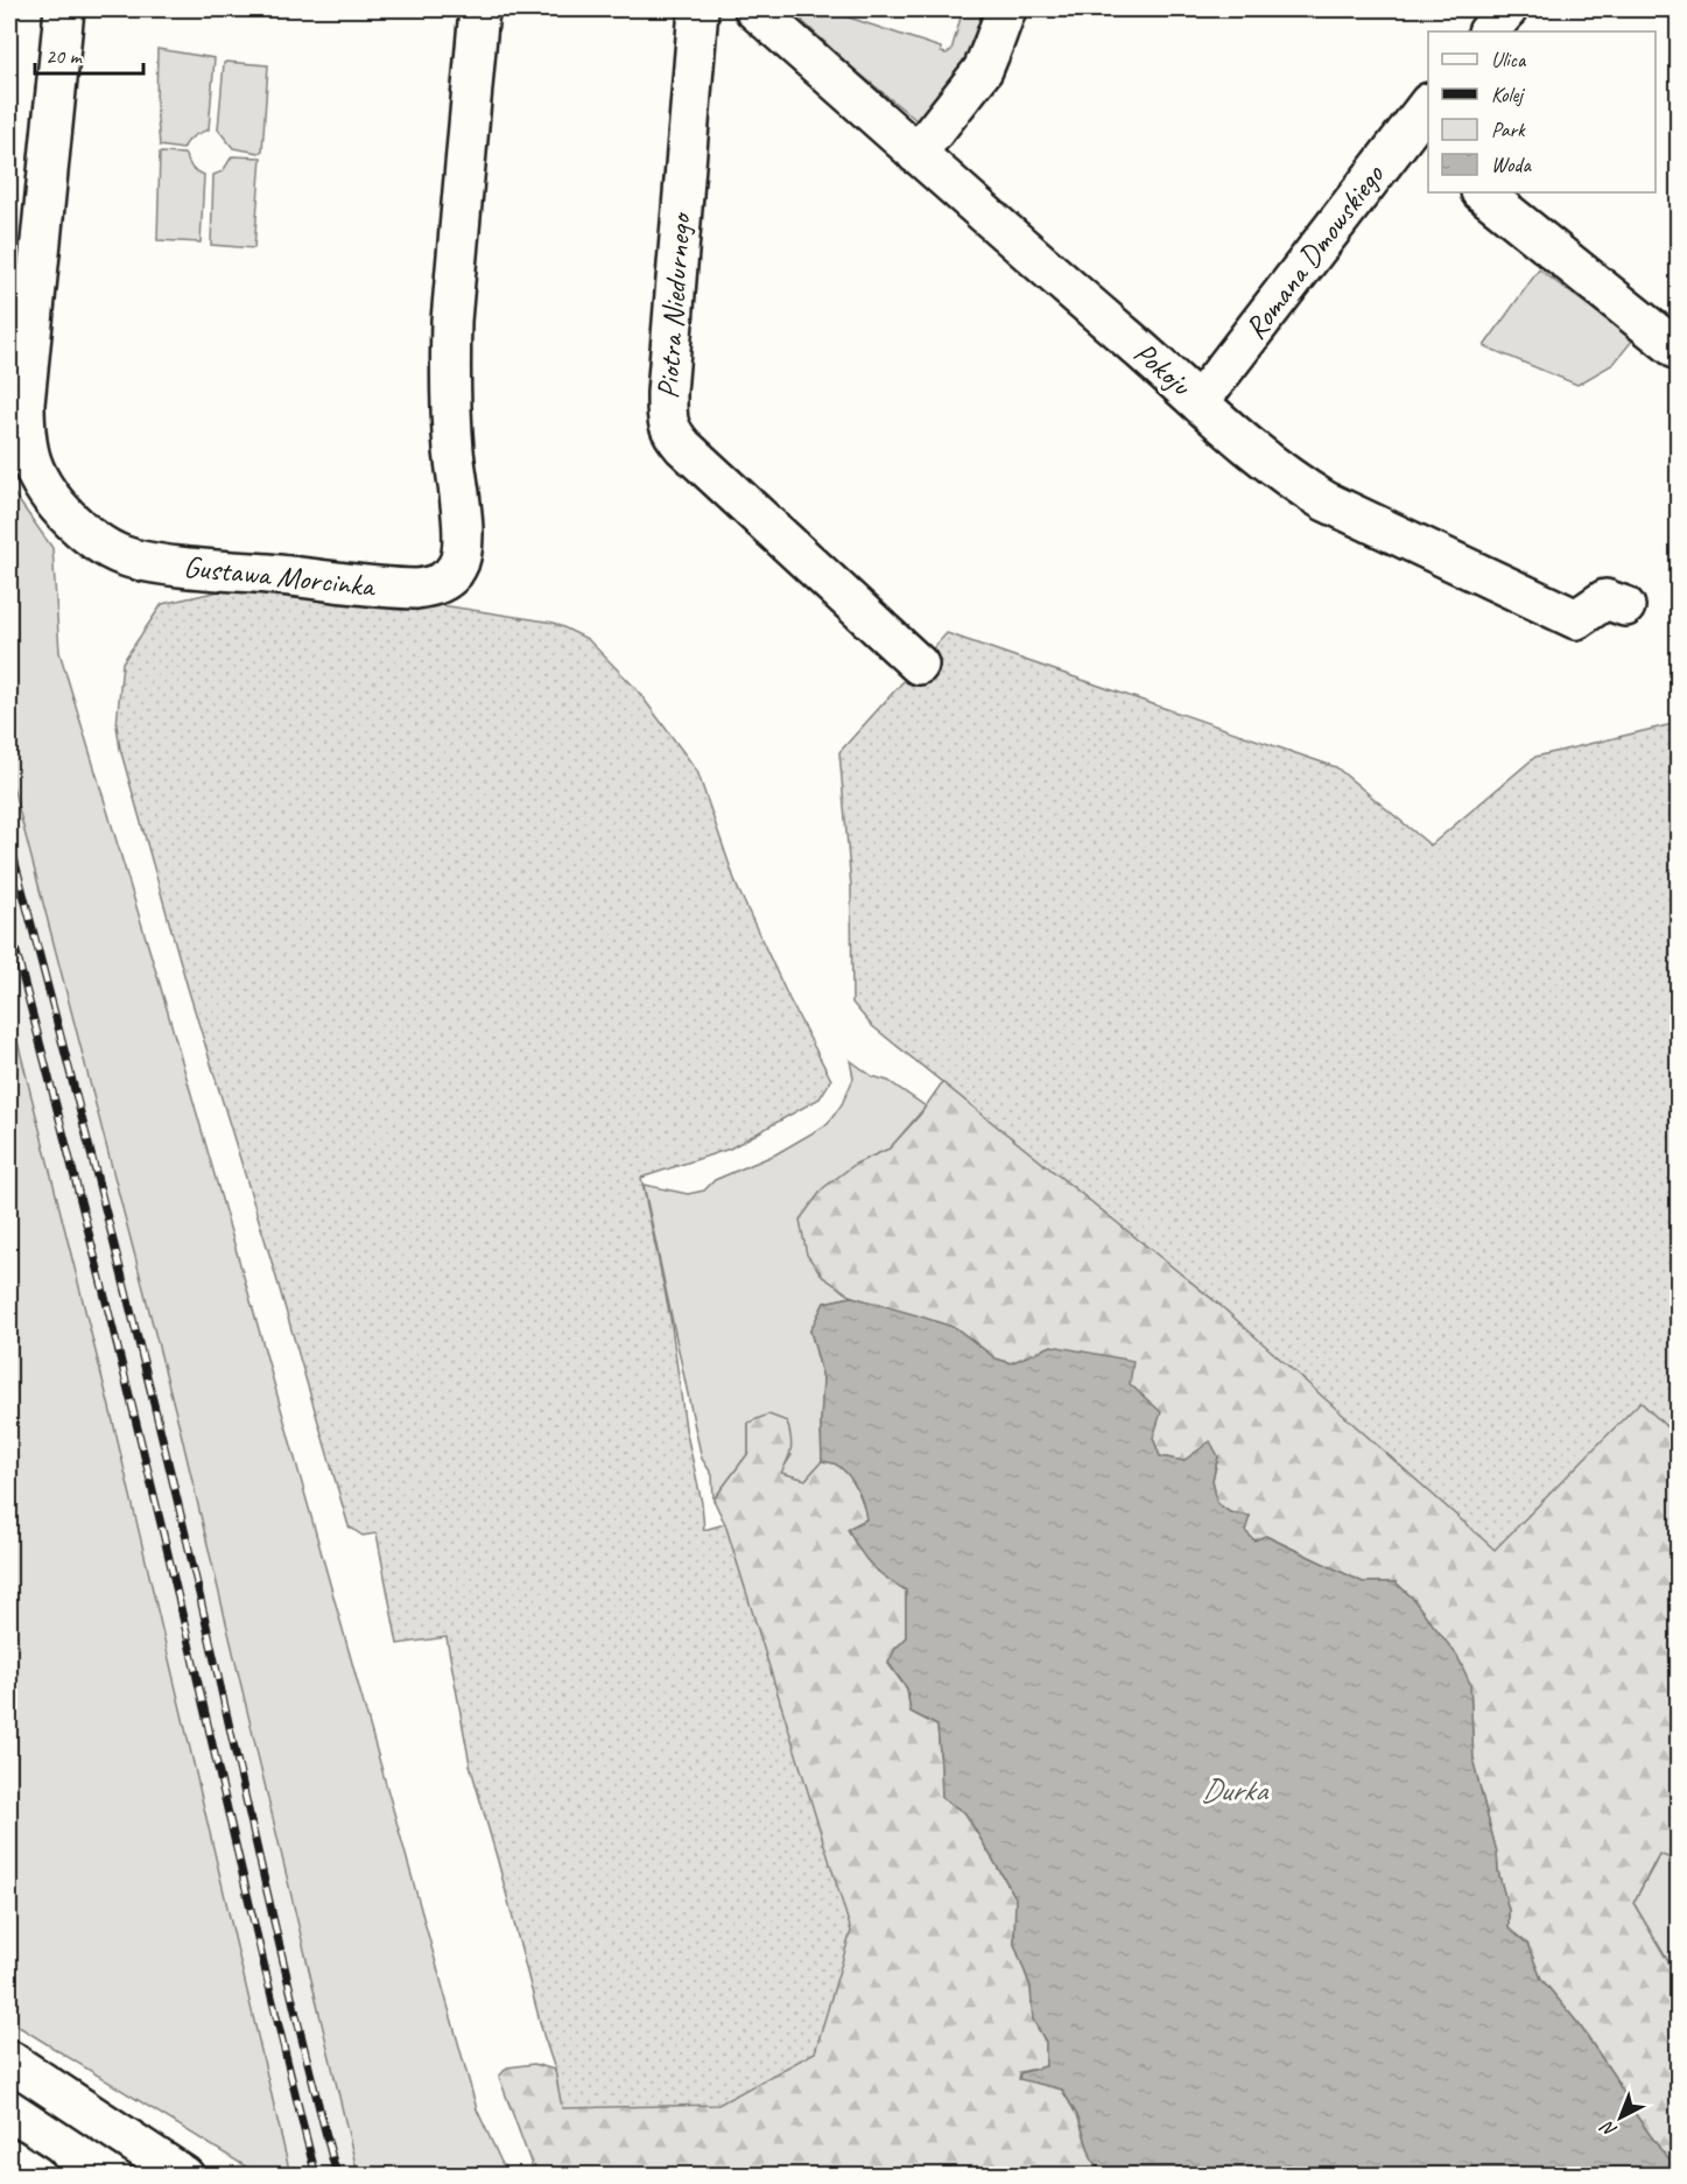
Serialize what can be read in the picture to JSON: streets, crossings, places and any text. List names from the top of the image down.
{
  "streets": {
    "street": [
      "Romana Dmowskiego",
      "Piotra Niedurnego",
      "Pokoju",
      "Gustawa Morcinka"
    ]
  },
  "crossings": [
    ["Romana Dmowskiego", "Pokoju"]
  ],
  "water": ["Durka"],
  "legend": [
    "Ulica",
    "Kolej",
    "Park",
    "Woda"
  ],
  "scale_bar": "20 m",
  "north": "bottom left"
}
